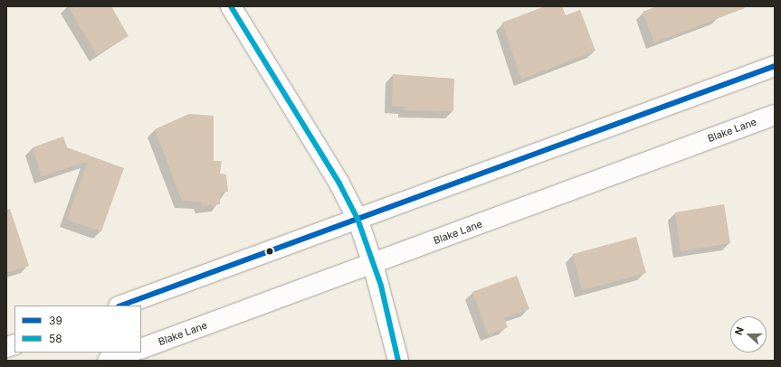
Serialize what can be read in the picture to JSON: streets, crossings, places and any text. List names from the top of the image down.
{
  "streets": {
    "main road": ["Blake Lane"]
  },
  "lines": ["transit line 58", "transit line 39"],
  "legend": ["39", "58"],
  "north": "left"
}
